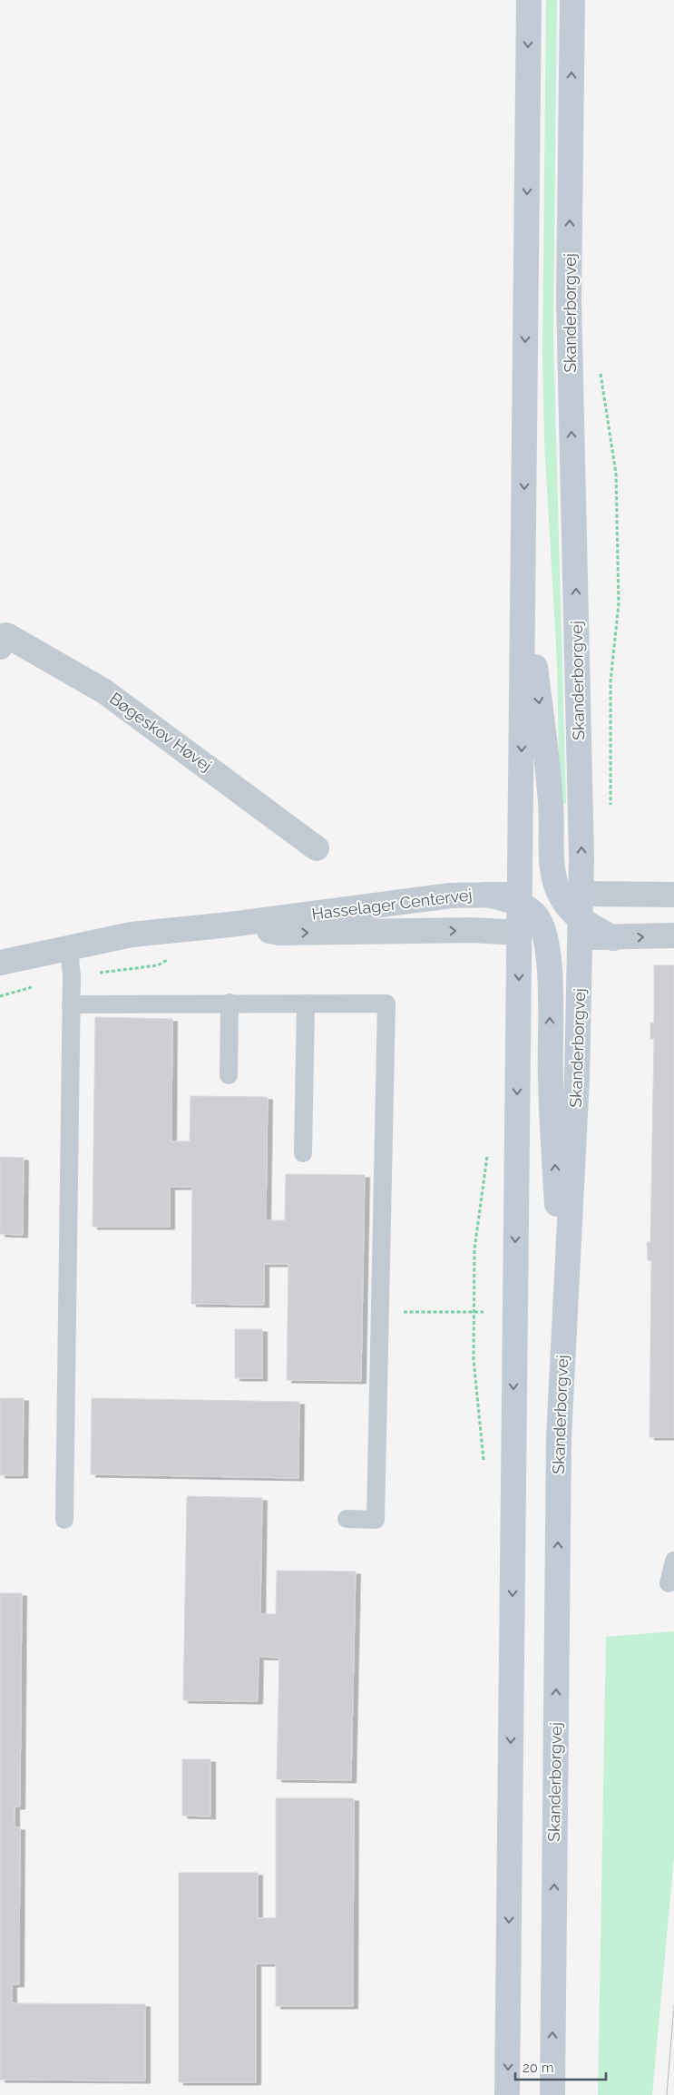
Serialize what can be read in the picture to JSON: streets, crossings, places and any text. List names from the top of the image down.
{
  "streets": {
    "main road": ["Skanderborgvej", "Hasselager Centervej"],
    "street": ["Bøgeskov Høvej"]
  },
  "crossings": [
    ["Skanderborgvej", "Hasselager Centervej"]
  ],
  "scale_bar": "20 m"
}
